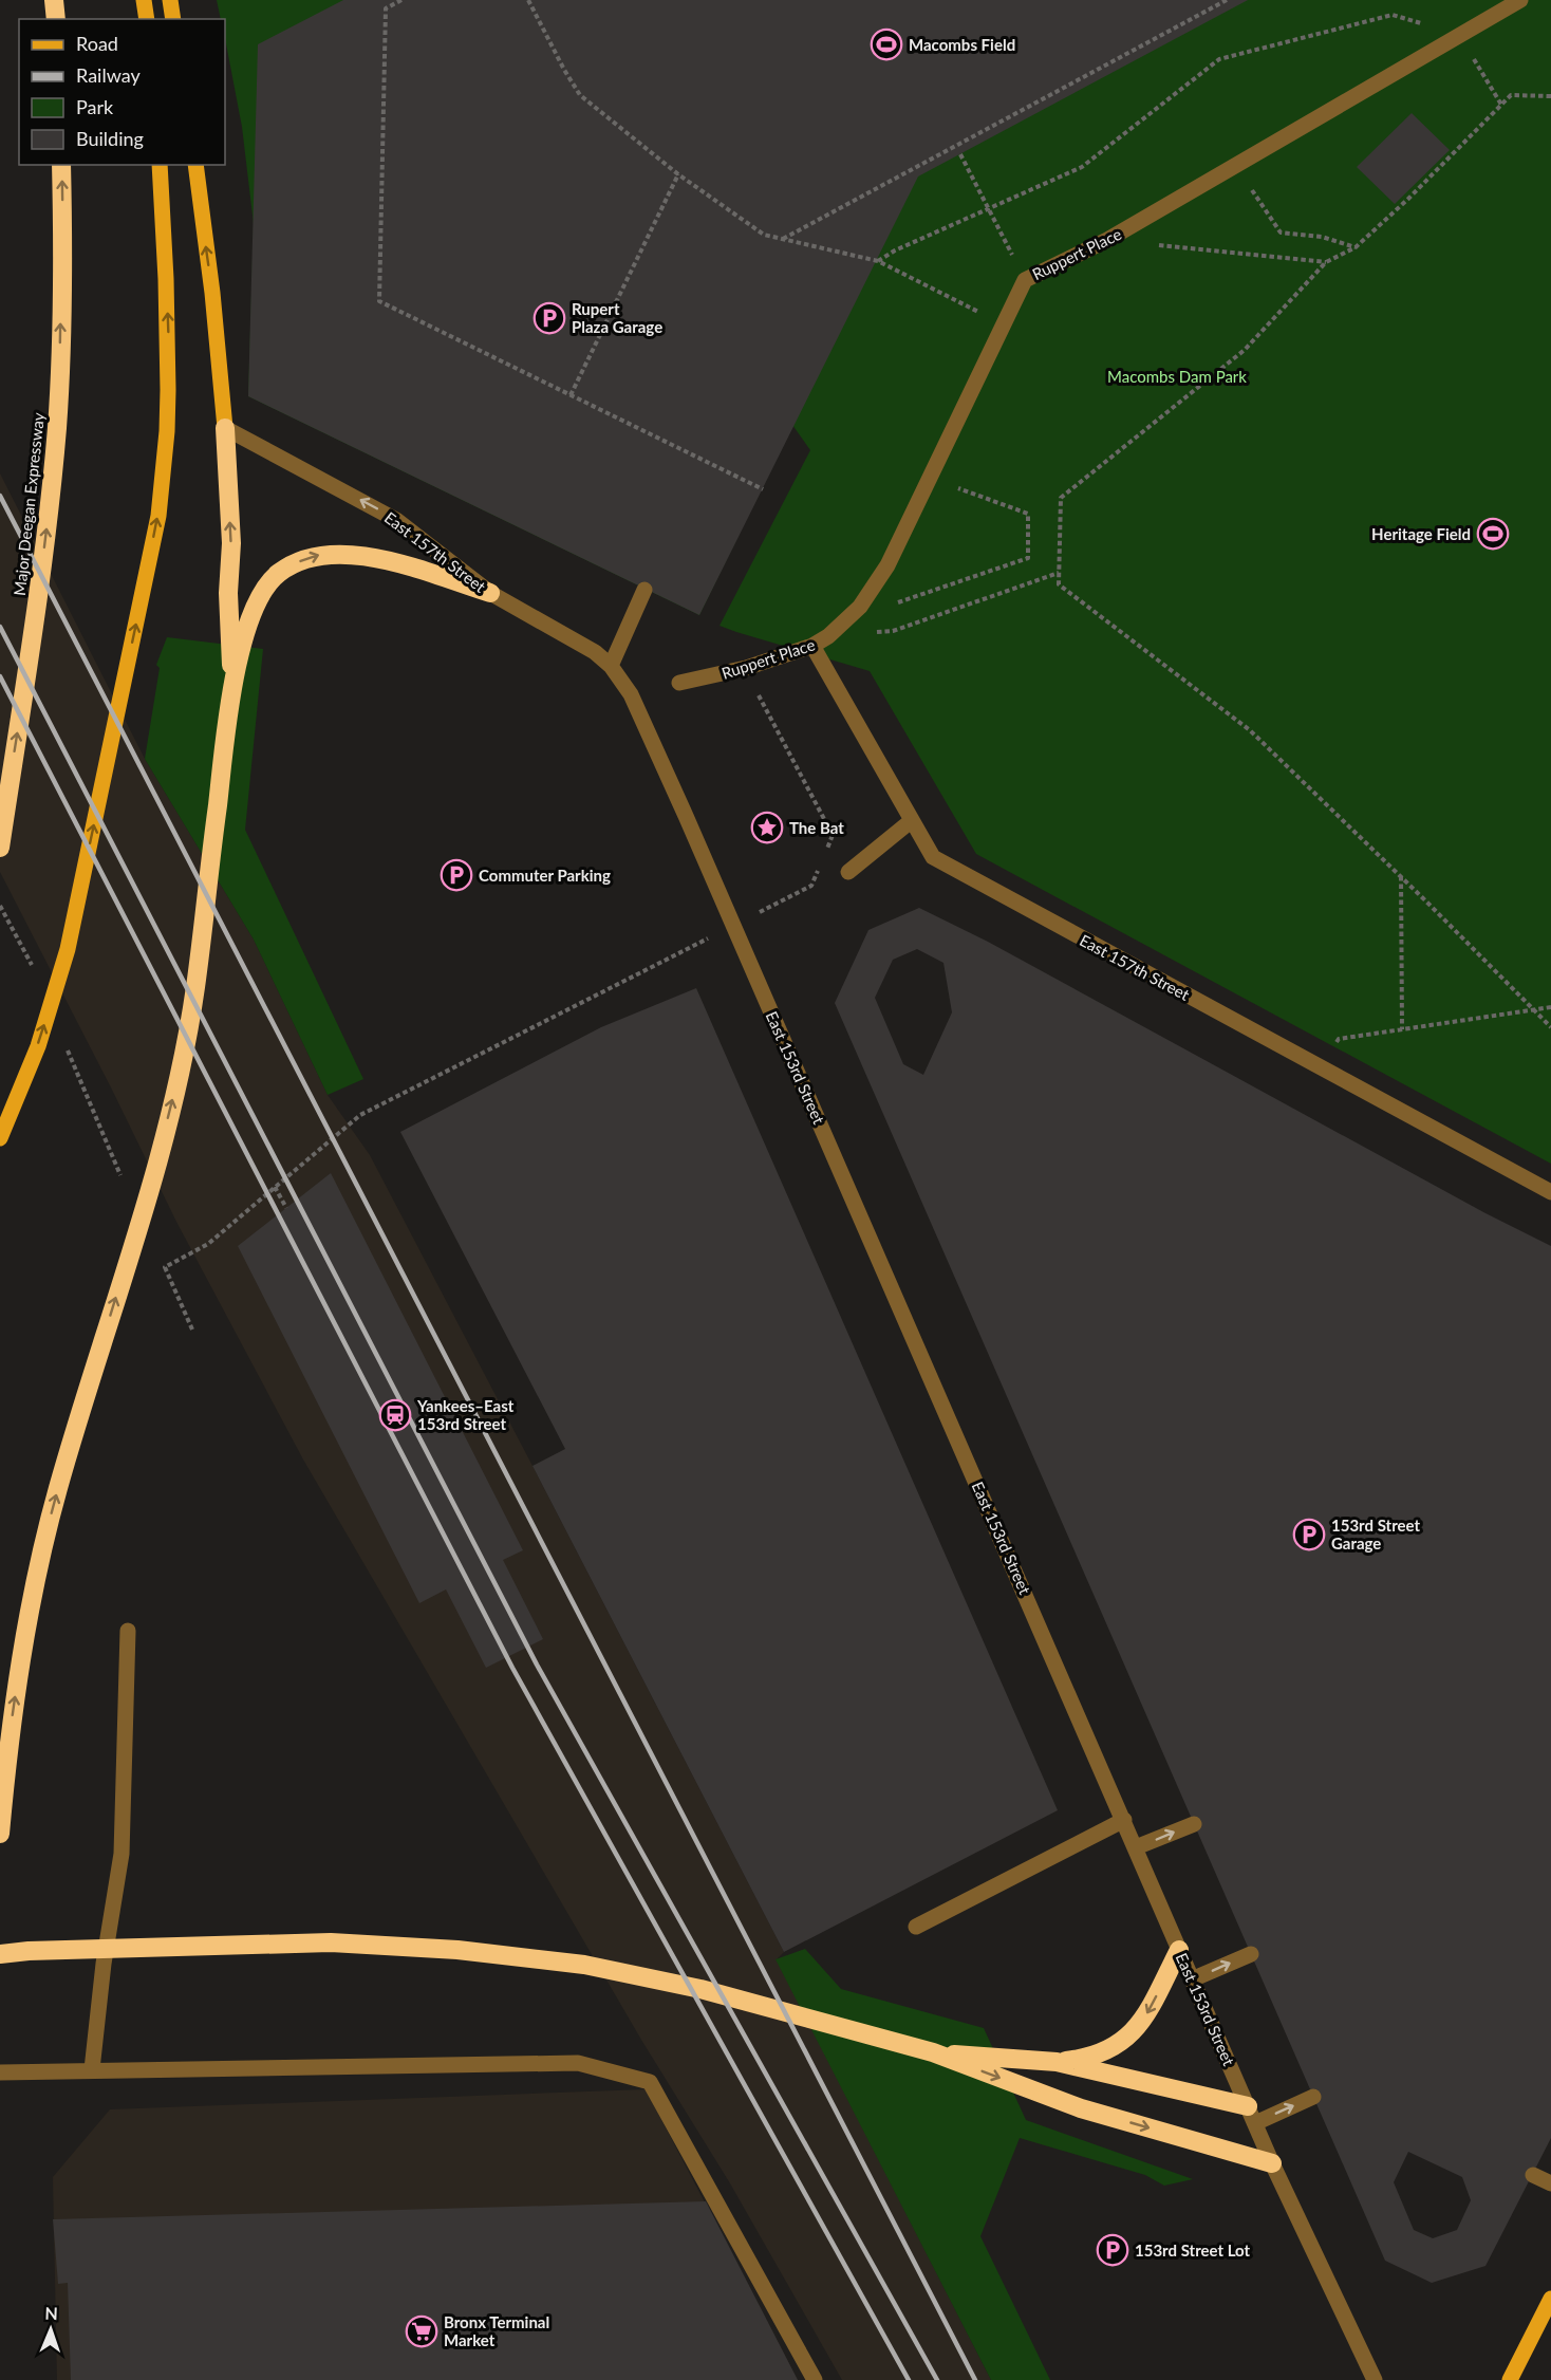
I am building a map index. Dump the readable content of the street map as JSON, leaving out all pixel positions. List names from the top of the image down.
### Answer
{
  "streets": {
    "highway": ["Major Deegan Expressway"],
    "street": ["Ruppert Place", "East 157th Street", "East 153rd Street"]
  },
  "crossings": [
    ["Ruppert Place", "East 157th Street"],
    ["East 157th Street", "East 153rd Street"]
  ],
  "one_way": ["Major Deegan Expressway"],
  "parks": ["Macombs Dam Park"],
  "places": {
    "sports": ["Macombs Field", "Heritage Field"],
    "parking": [
      "Rupert Plaza Garage",
      "Commuter Parking",
      "153rd Street Garage",
      "153rd Street Lot"
    ],
    "place": ["The Bat"],
    "station": ["Yankees–East 153rd Street"],
    "supermarket": ["Bronx Terminal Market"]
  },
  "legend": [
    "Road",
    "Railway",
    "Park",
    "Building"
  ],
  "north": "top"
}
